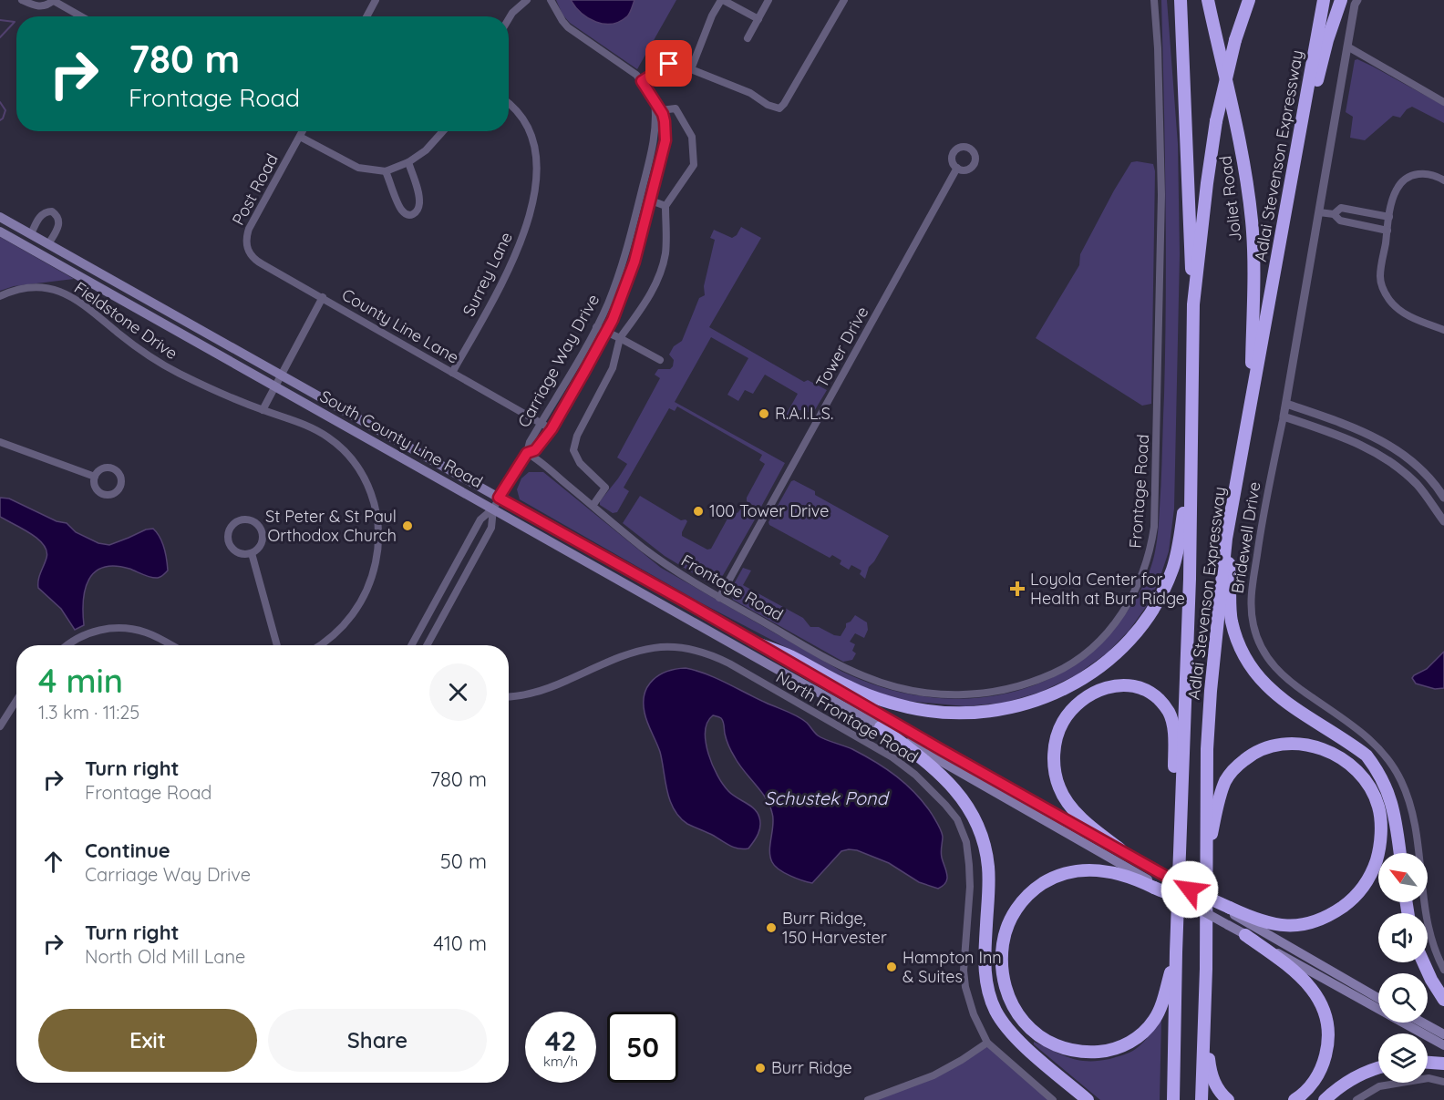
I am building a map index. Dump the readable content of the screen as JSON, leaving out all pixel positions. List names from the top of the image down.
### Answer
{
  "streets": {
    "highway": ["Adlai Stevenson Expressway", "Joliet Road"],
    "main road": ["South County Line Road"],
    "street": [
      "Post Road",
      "Surrey Lane",
      "Fieldstone Drive",
      "County Line Lane",
      "Tower Drive",
      "Carriage Way Drive",
      "Frontage Road",
      "Bridewell Drive",
      "North Frontage Road"
    ]
  },
  "crossings": [
    ["Adlai Stevenson Expressway", "Joliet Road"],
    ["Post Road", "County Line Lane"],
    ["Surrey Lane", "County Line Lane"],
    ["County Line Lane", "Carriage Way Drive"],
    ["Tower Drive", "Frontage Road"],
    ["Carriage Way Drive", "Frontage Road"]
  ],
  "water": ["Schustek Pond"],
  "places": {
    "other": [
      "R.A.I.L.S.",
      "100 Tower Drive",
      "St Peter & St Paul Orthodox Church",
      "Burr Ridge, 150 Harvester",
      "Hampton Inn & Suites",
      "Burr Ridge"
    ],
    "health": ["Loyola Center for Health at Burr Ridge"]
  },
  "north": "top left",
  "page": {
    "turn": ["780 m", "Frontage Road"],
    "heading": ["4 min", "1.3 km · 11:25"],
    "list": [
      {
        "name": "Turn right",
        "note": "Frontage Road",
        "value": "780 m"
      },
      {
        "name": "Continue",
        "note": "Carriage Way Drive",
        "value": "50 m"
      },
      {
        "name": "Turn right",
        "note": "North Old Mill Lane",
        "value": "410 m"
      }
    ],
    "buttons": ["Exit", "Share"],
    "speed": "42 km/h",
    "limit": "50"
  }
}
